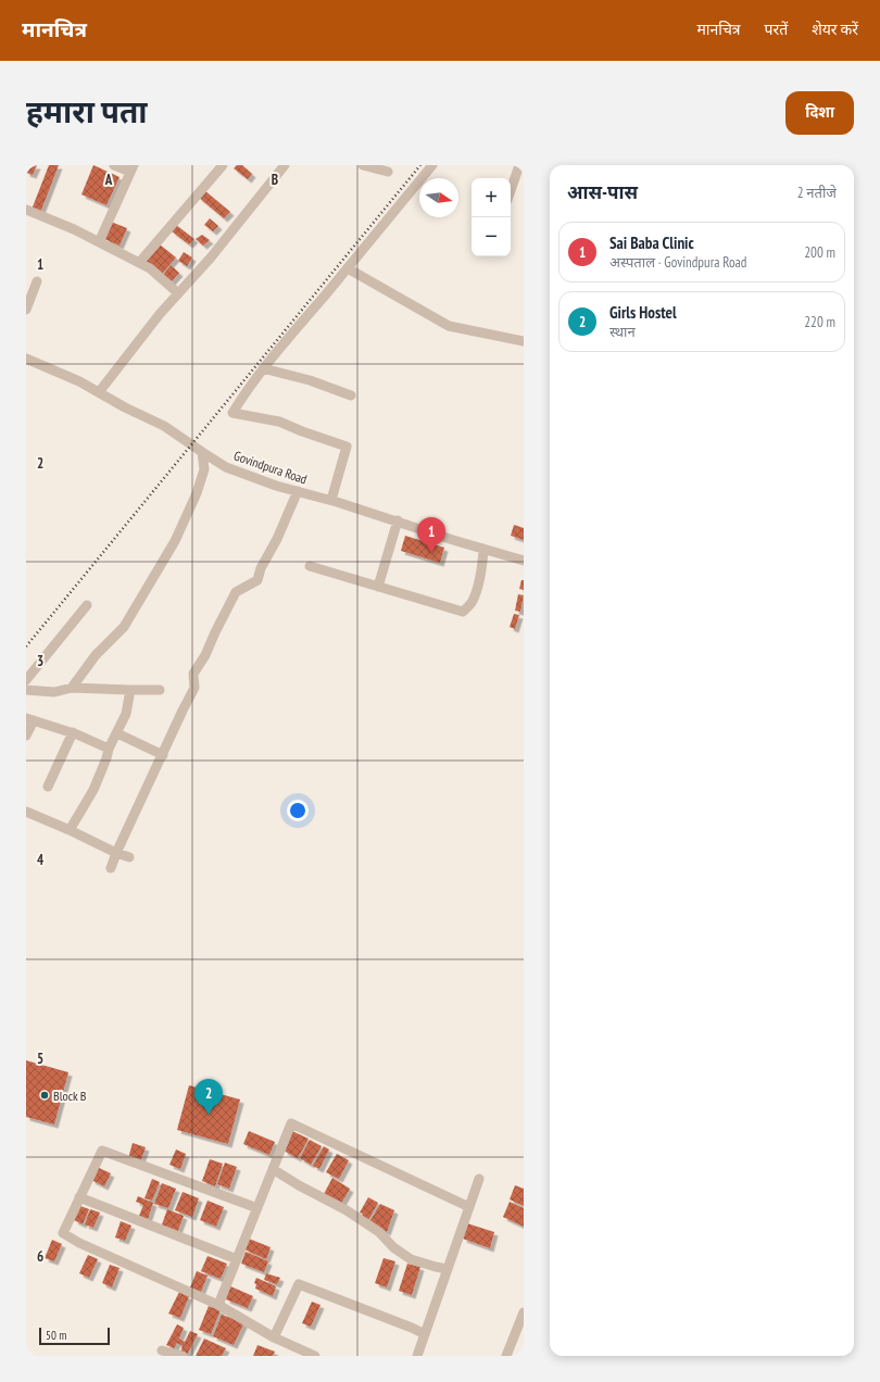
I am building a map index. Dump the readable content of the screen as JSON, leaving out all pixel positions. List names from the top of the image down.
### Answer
{
  "streets": {
    "street": ["Govindpura Road"]
  },
  "places": ["Block B"],
  "scale_bar": "50 m",
  "north": "right",
  "page": {
    "header": "मानचित्र",
    "nav": ["मानचित्र", "परतें", "शेयर करें"],
    "title": "हमारा पता",
    "buttons": "दिशा",
    "heading": ["आस-पास", "2 नतीजे"],
    "map_buttons": ["+", "−"],
    "list": [
      {
        "mark": "1",
        "name": "Sai Baba Clinic",
        "note": "अस्पताल · Govindpura Road",
        "value": "200 m"
      },
      {
        "mark": "2",
        "name": "Girls Hostel",
        "note": "स्थान",
        "value": "220 m"
      }
    ],
    "pins": ["1", "2"],
    "scale": "50 m"
  },
  "grid": {
    "columns": ["A", "B"],
    "rows": [
      "1",
      "2",
      "3",
      "4",
      "5",
      "6"
    ]
  }
}
